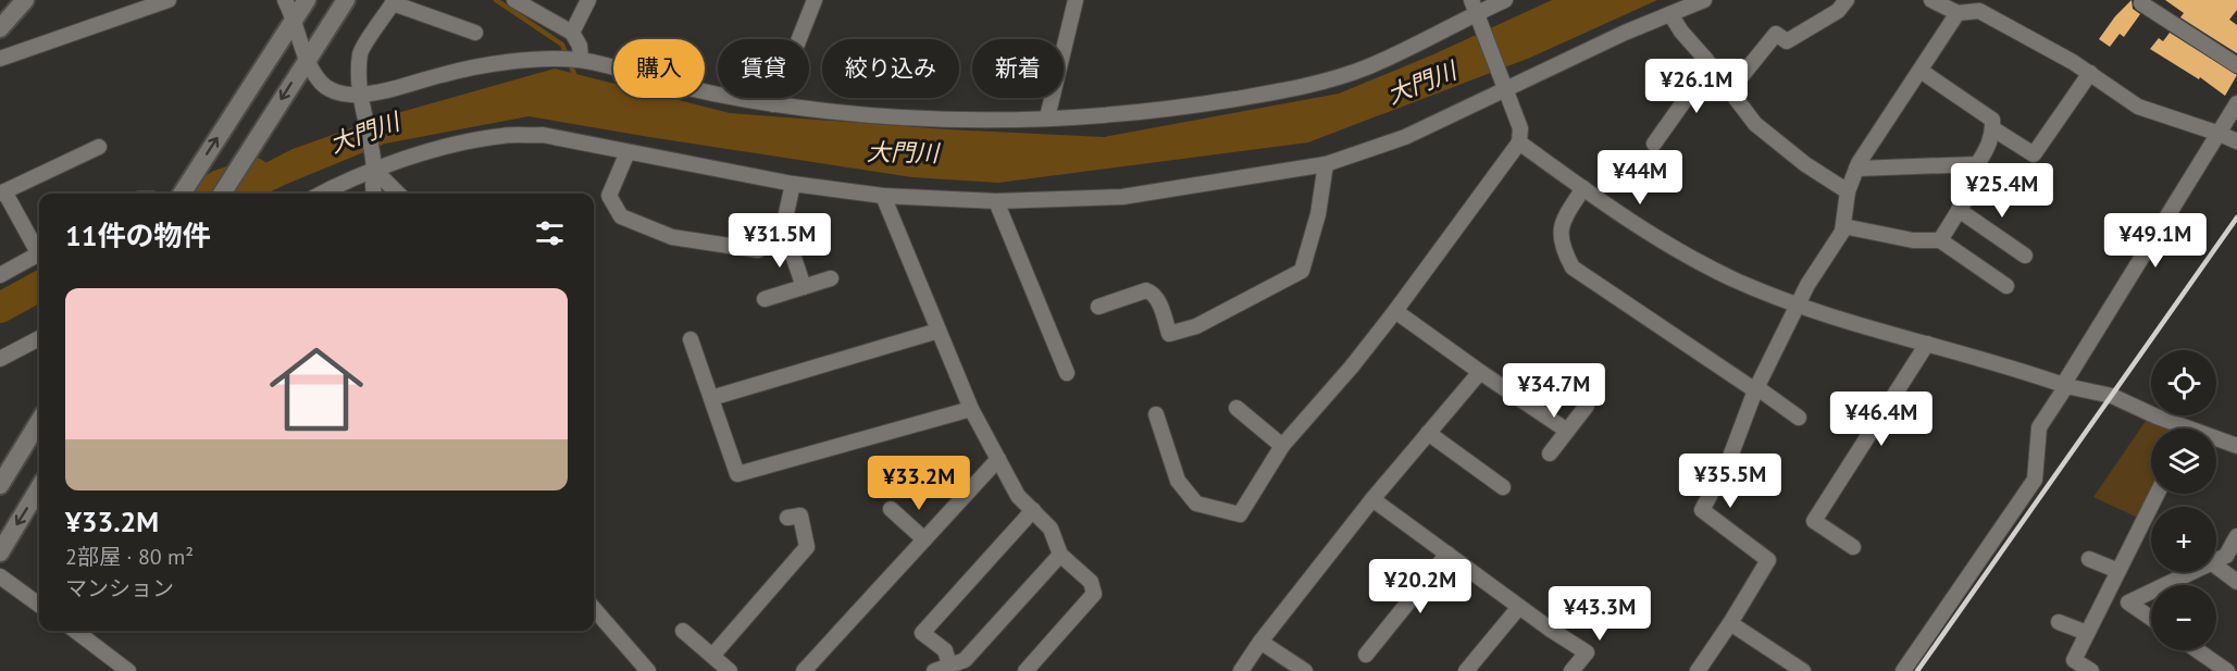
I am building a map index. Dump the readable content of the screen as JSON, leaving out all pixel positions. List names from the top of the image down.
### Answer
{
  "water": ["大門川"],
  "page": {
    "chip": [
      "購入",
      "賃貸",
      "絞り込み",
      "新着"
    ],
    "price": [
      "¥26.1M",
      "¥44M",
      "¥25.4M",
      "¥31.5M",
      "¥49.1M",
      "¥34.7M",
      "¥46.4M",
      "¥35.5M",
      "¥33.2M",
      "¥20.2M",
      "¥43.3M"
    ],
    "heading": "11件の物件",
    "list": [
      {
        "name": "¥33.2M",
        "note": "2部屋 · 80 m² · マンション"
      }
    ],
    "map_buttons": ["+", "−"]
  }
}
